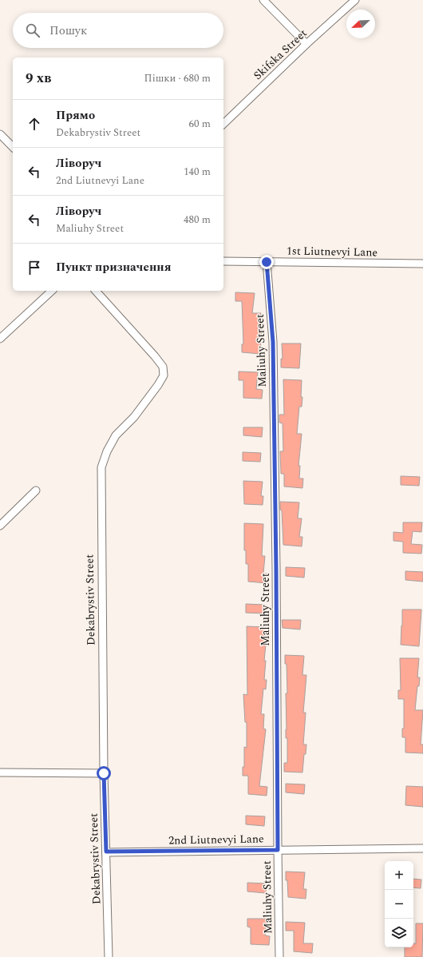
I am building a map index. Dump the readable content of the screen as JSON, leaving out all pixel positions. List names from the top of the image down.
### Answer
{
  "streets": {
    "street": [
      "Skifska Street",
      "1st Liutnevyi Lane",
      "Maliuhy Street",
      "Dekabrystiv Street",
      "2nd Liutnevyi Lane"
    ]
  },
  "crossings": [
    ["1st Liutnevyi Lane", "Maliuhy Street"],
    ["Maliuhy Street", "2nd Liutnevyi Lane"],
    ["Dekabrystiv Street", "2nd Liutnevyi Lane"]
  ],
  "north": "bottom left",
  "page": {
    "search": "Пошук",
    "heading": ["9 хв", "Пішки · 680 m"],
    "list": [
      ["Прямо", "Dekabrystiv Street", "60 m"],
      ["Ліворуч", "2nd Liutnevyi Lane", "140 m"],
      ["Ліворуч", "Maliuhy Street", "480 m"],
      "Пункт призначення"
    ],
    "map_buttons": ["+", "−"]
  }
}
